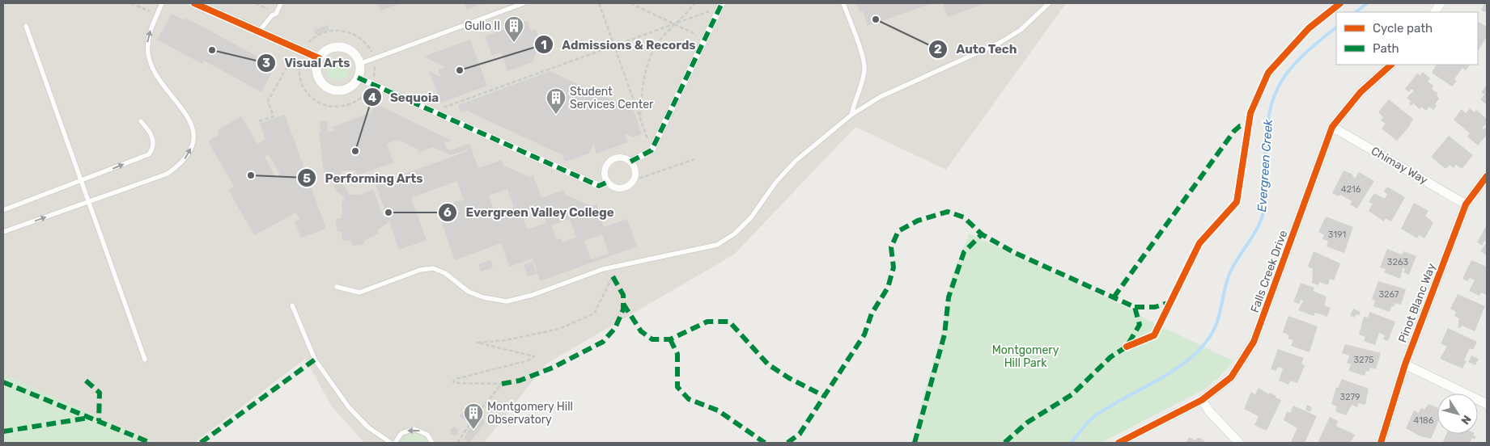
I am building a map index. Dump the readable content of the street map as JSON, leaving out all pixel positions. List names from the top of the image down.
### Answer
{
  "streets": {
    "street": ["Chimay Way", "Falls Creek Drive", "Pinot Blanc Way"]
  },
  "crossings": [
    ["Chimay Way", "Falls Creek Drive"],
    ["Chimay Way", "Pinot Blanc Way"]
  ],
  "water": ["Evergreen Creek"],
  "parks": ["Montgomery Hill Park"],
  "places": {
    "other": [
      "Auto Tech",
      "Visual Arts",
      "Admissions & Records",
      "Sequoia",
      "Performing Arts",
      "Evergreen Valley College"
    ],
    "building": ["Gullo II", "Student Services Center", "Montgomery Hill Observatory"]
  },
  "house_numbers": [
    "4216",
    "3191",
    "3263",
    "3267",
    "3275",
    "3279",
    "4186"
  ],
  "legend": ["Cycle path", "Path"],
  "north": "bottom right"
}
